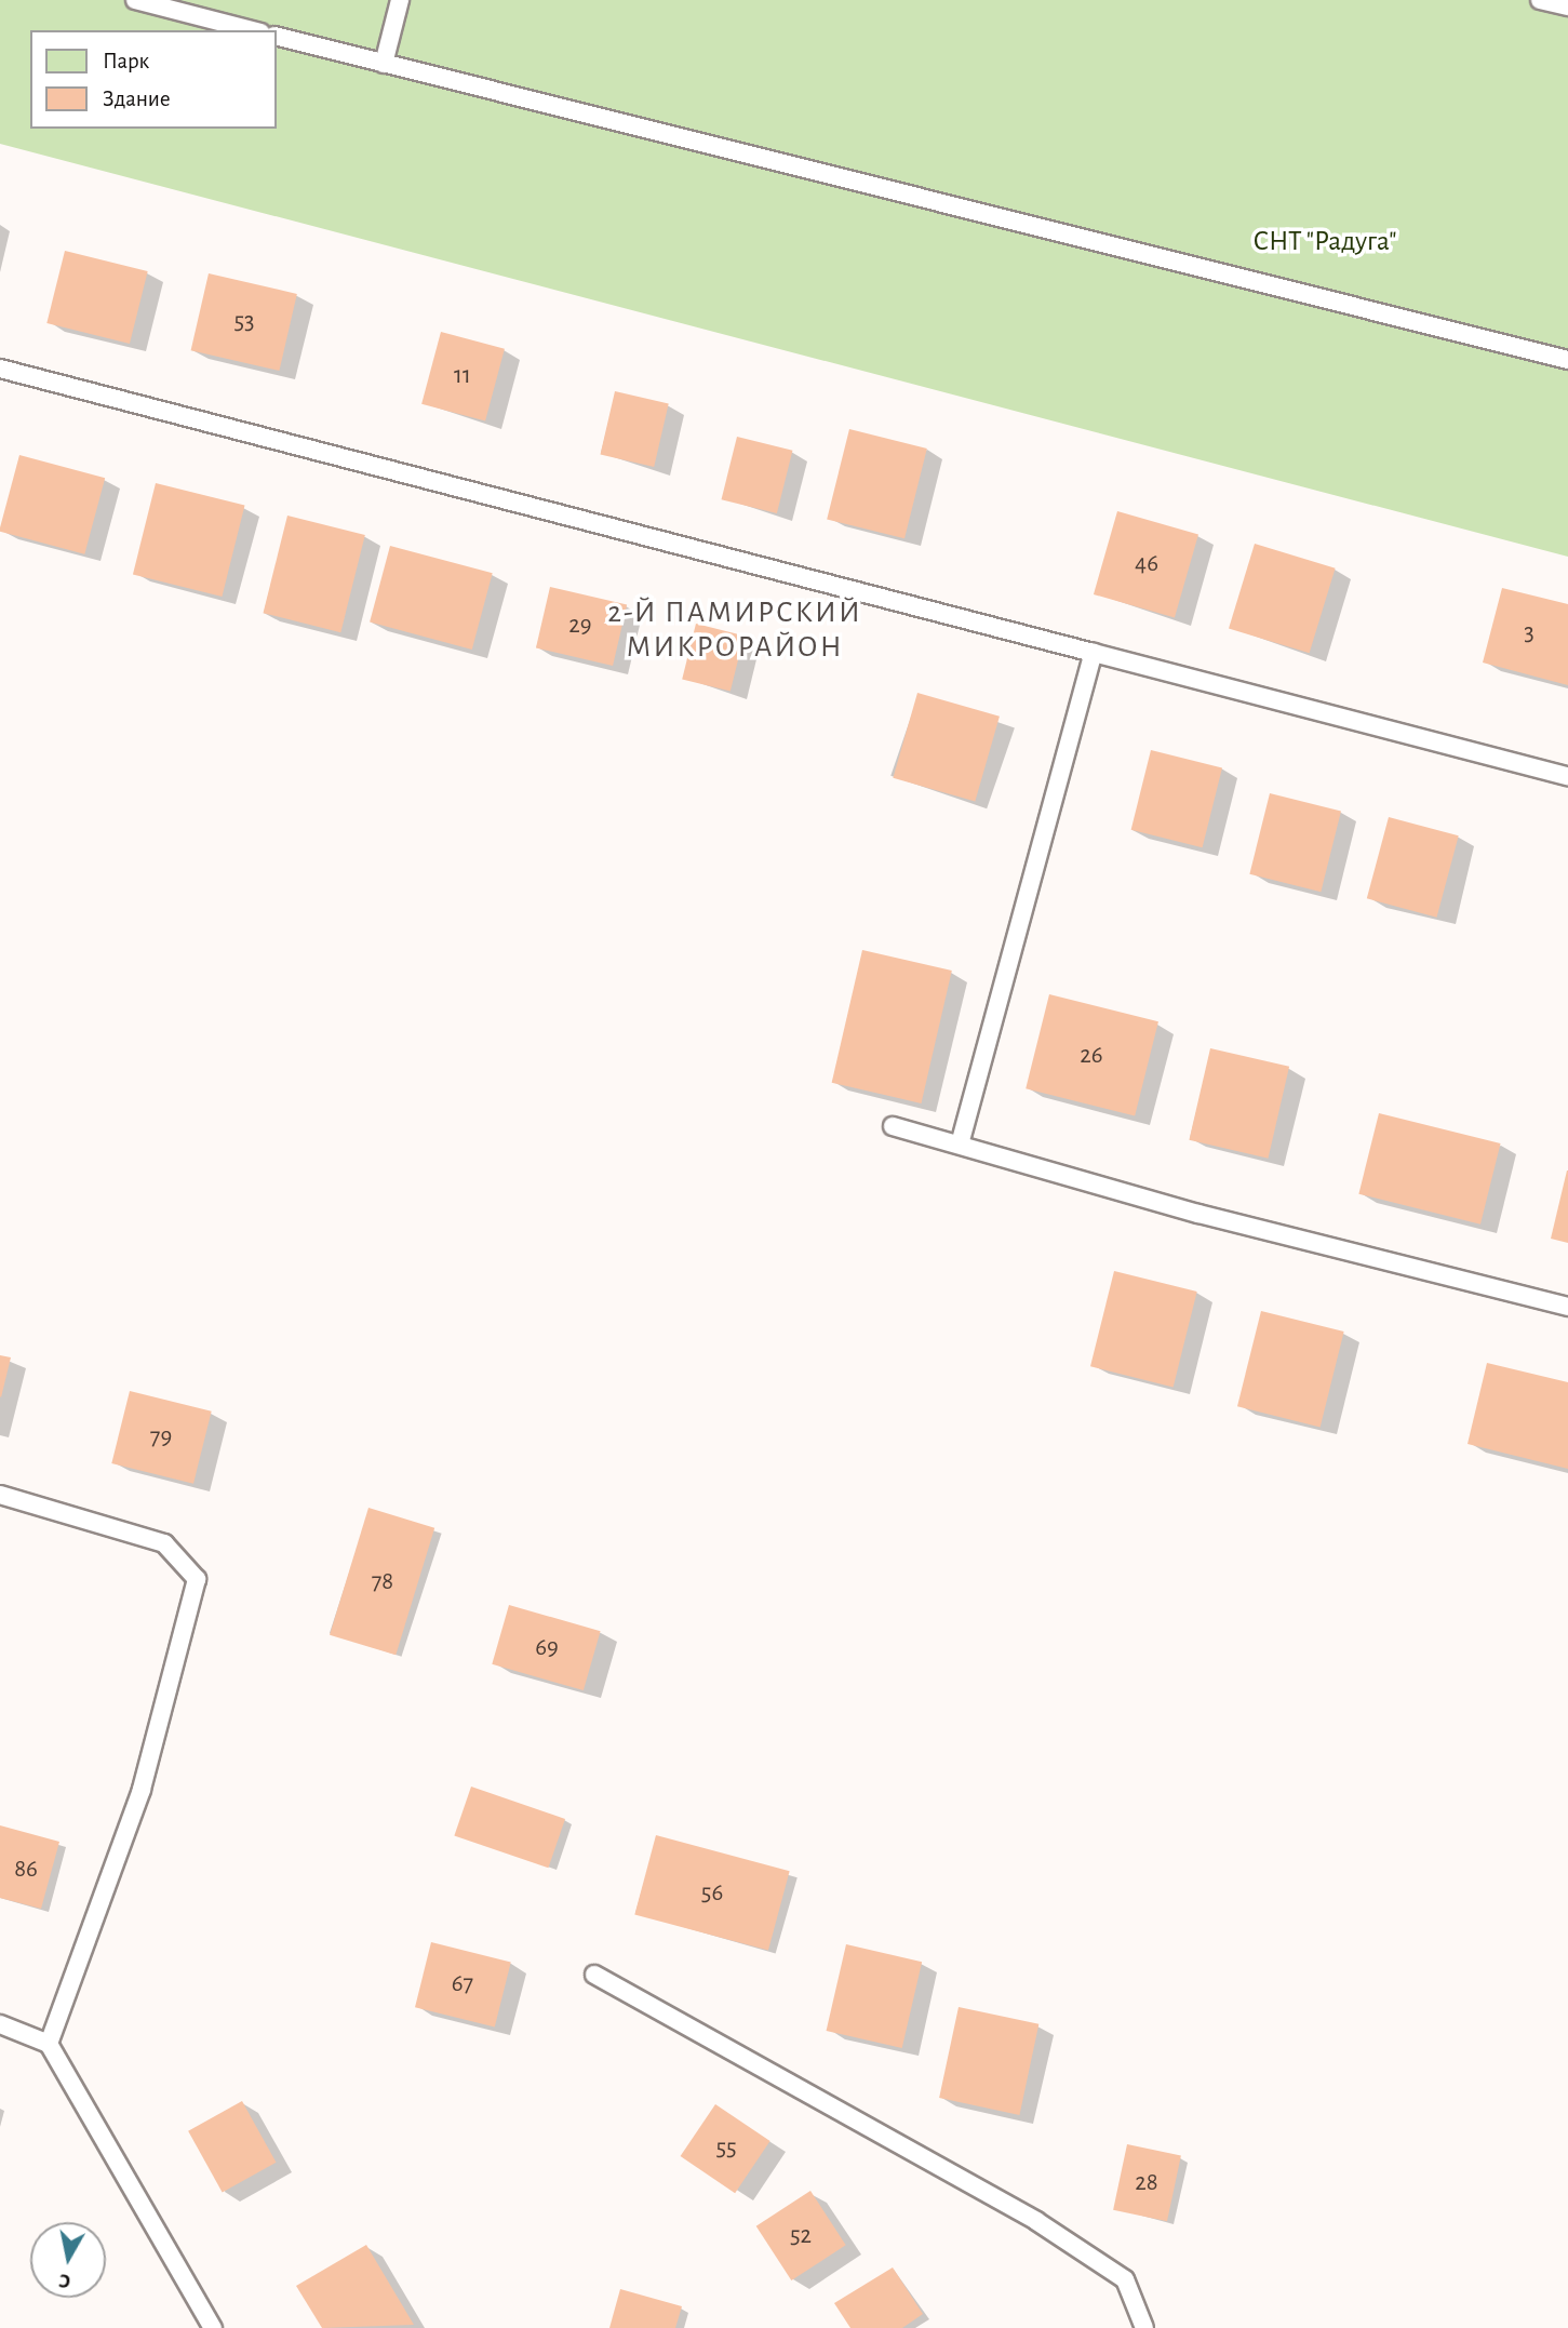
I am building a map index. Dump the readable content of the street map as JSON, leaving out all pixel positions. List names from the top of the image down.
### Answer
{
  "districts": ["2-Й ПАМИРСКИЙ МИКРОРАЙОН"],
  "parks": ["СНТ \"Радуга\""],
  "house_numbers": [
    "53",
    "11",
    "46",
    "29",
    "3",
    "26",
    "79",
    "78",
    "69",
    "86",
    "56",
    "67",
    "55",
    "28",
    "52"
  ],
  "legend": ["Парк", "Здание"],
  "north": "bottom"
}
